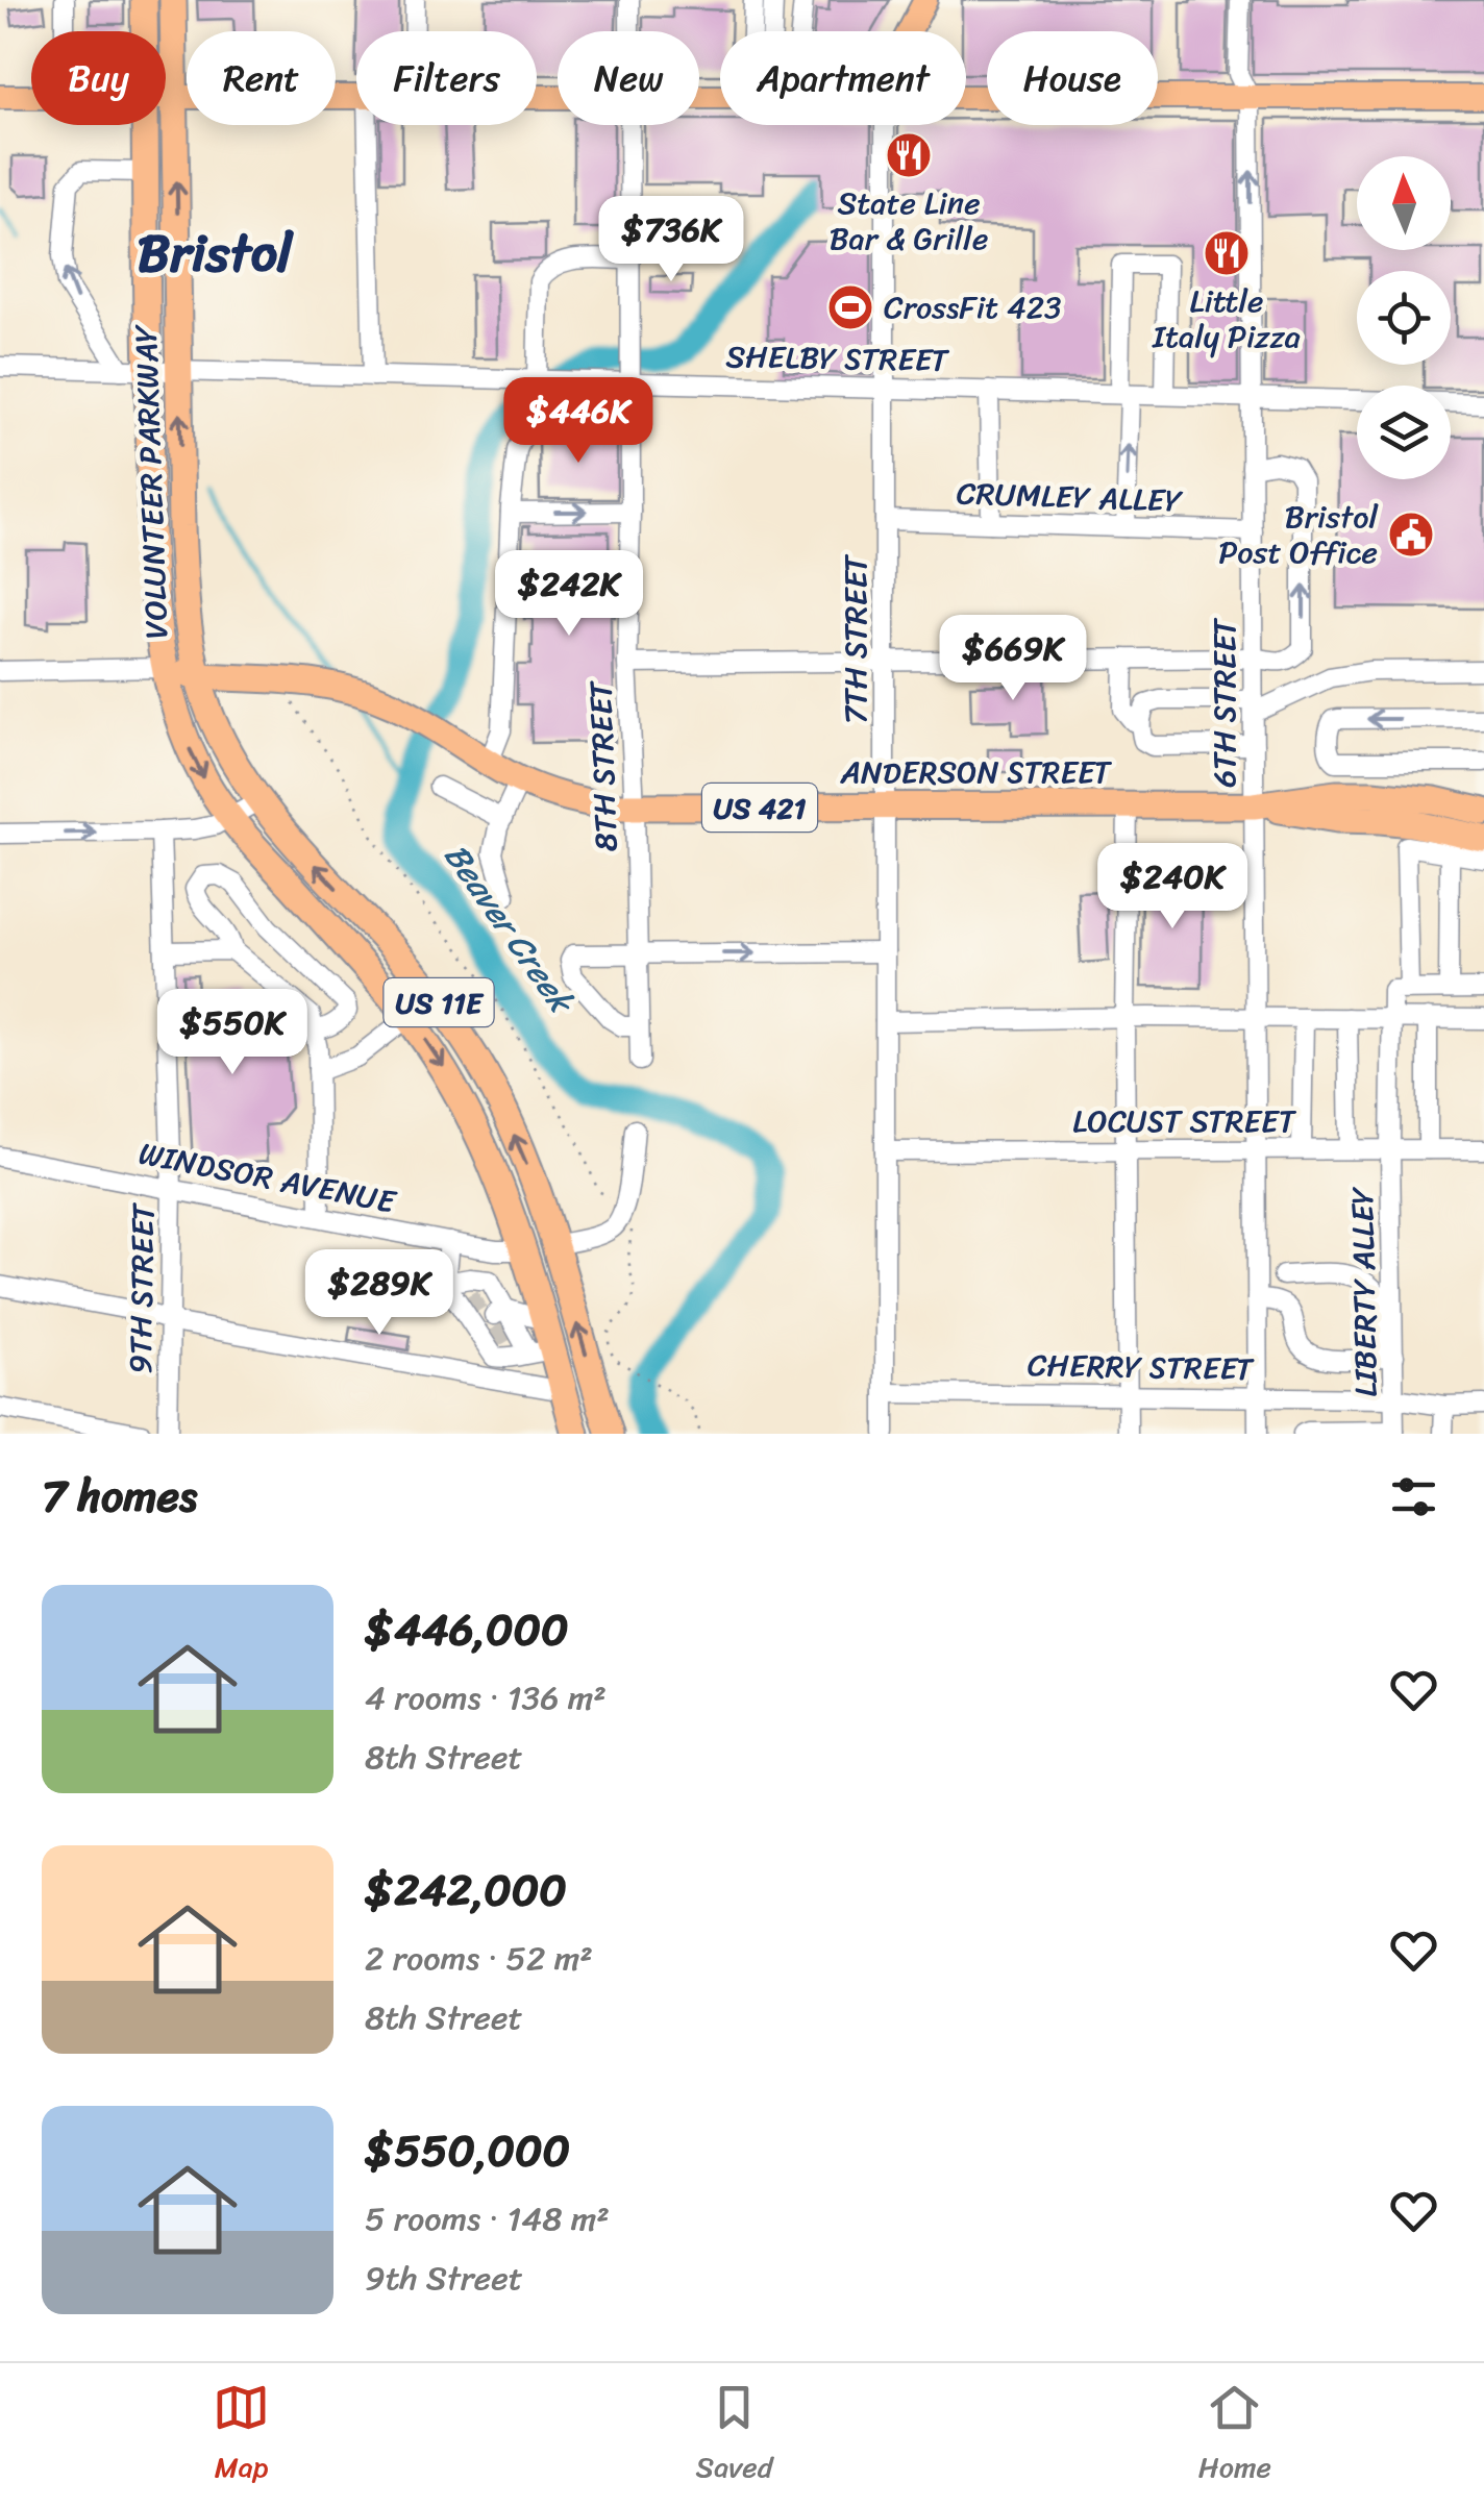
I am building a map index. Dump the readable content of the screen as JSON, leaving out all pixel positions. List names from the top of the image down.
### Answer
{
  "streets": {
    "highway": [
      "VOLUNTEER PARKWAY",
      "ANDERSON STREET",
      "US 421",
      "US 11E"
    ],
    "street": [
      "SHELBY STREET",
      "CRUMLEY ALLEY",
      "7TH STREET",
      "6TH STREET",
      "8TH STREET",
      "LOCUST STREET",
      "WINDSOR AVENUE",
      "9TH STREET",
      "LIBERTY ALLEY",
      "CHERRY STREET"
    ]
  },
  "crossings": [
    ["SHELBY STREET", "VOLUNTEER PARKWAY"],
    ["SHELBY STREET", "7TH STREET"],
    ["SHELBY STREET", "6TH STREET"],
    ["SHELBY STREET", "8TH STREET"],
    ["VOLUNTEER PARKWAY", "ANDERSON STREET"],
    ["VOLUNTEER PARKWAY", "US 11E"],
    ["VOLUNTEER PARKWAY", "WINDSOR AVENUE"],
    ["CRUMLEY ALLEY", "7TH STREET"],
    ["CRUMLEY ALLEY", "6TH STREET"],
    ["7TH STREET", "ANDERSON STREET"],
    ["7TH STREET", "LOCUST STREET"],
    ["7TH STREET", "CHERRY STREET"],
    ["6TH STREET", "ANDERSON STREET"],
    ["6TH STREET", "LOCUST STREET"],
    ["6TH STREET", "CHERRY STREET"],
    ["8TH STREET", "ANDERSON STREET"],
    ["LOCUST STREET", "LIBERTY ALLEY"],
    ["WINDSOR AVENUE", "9TH STREET"],
    ["LIBERTY ALLEY", "CHERRY STREET"]
  ],
  "districts": ["Bristol"],
  "water": ["Beaver Creek"],
  "places": {
    "restaurant": ["State Line Bar & Grille", "Little Italy Pizza"],
    "sports": ["CrossFit 423"],
    "public building": ["Bristol Post Office"]
  },
  "north": "top",
  "page": {
    "chip": [
      "Buy",
      "Rent",
      "Filters",
      "New",
      "Apartment",
      "House"
    ],
    "price": [
      "$736K",
      "$446K",
      "$242K",
      "$669K",
      "$240K",
      "$550K",
      "$289K"
    ],
    "heading": "7 homes",
    "list": [
      {
        "name": "$446,000",
        "note": "4 rooms · 136 m² · 8th Street"
      },
      {
        "name": "$242,000",
        "note": "2 rooms · 52 m² · 8th Street"
      },
      {
        "name": "$550,000",
        "note": "5 rooms · 148 m² · 9th Street"
      }
    ],
    "tabs": ["Map", "Saved", "Home"]
  }
}
